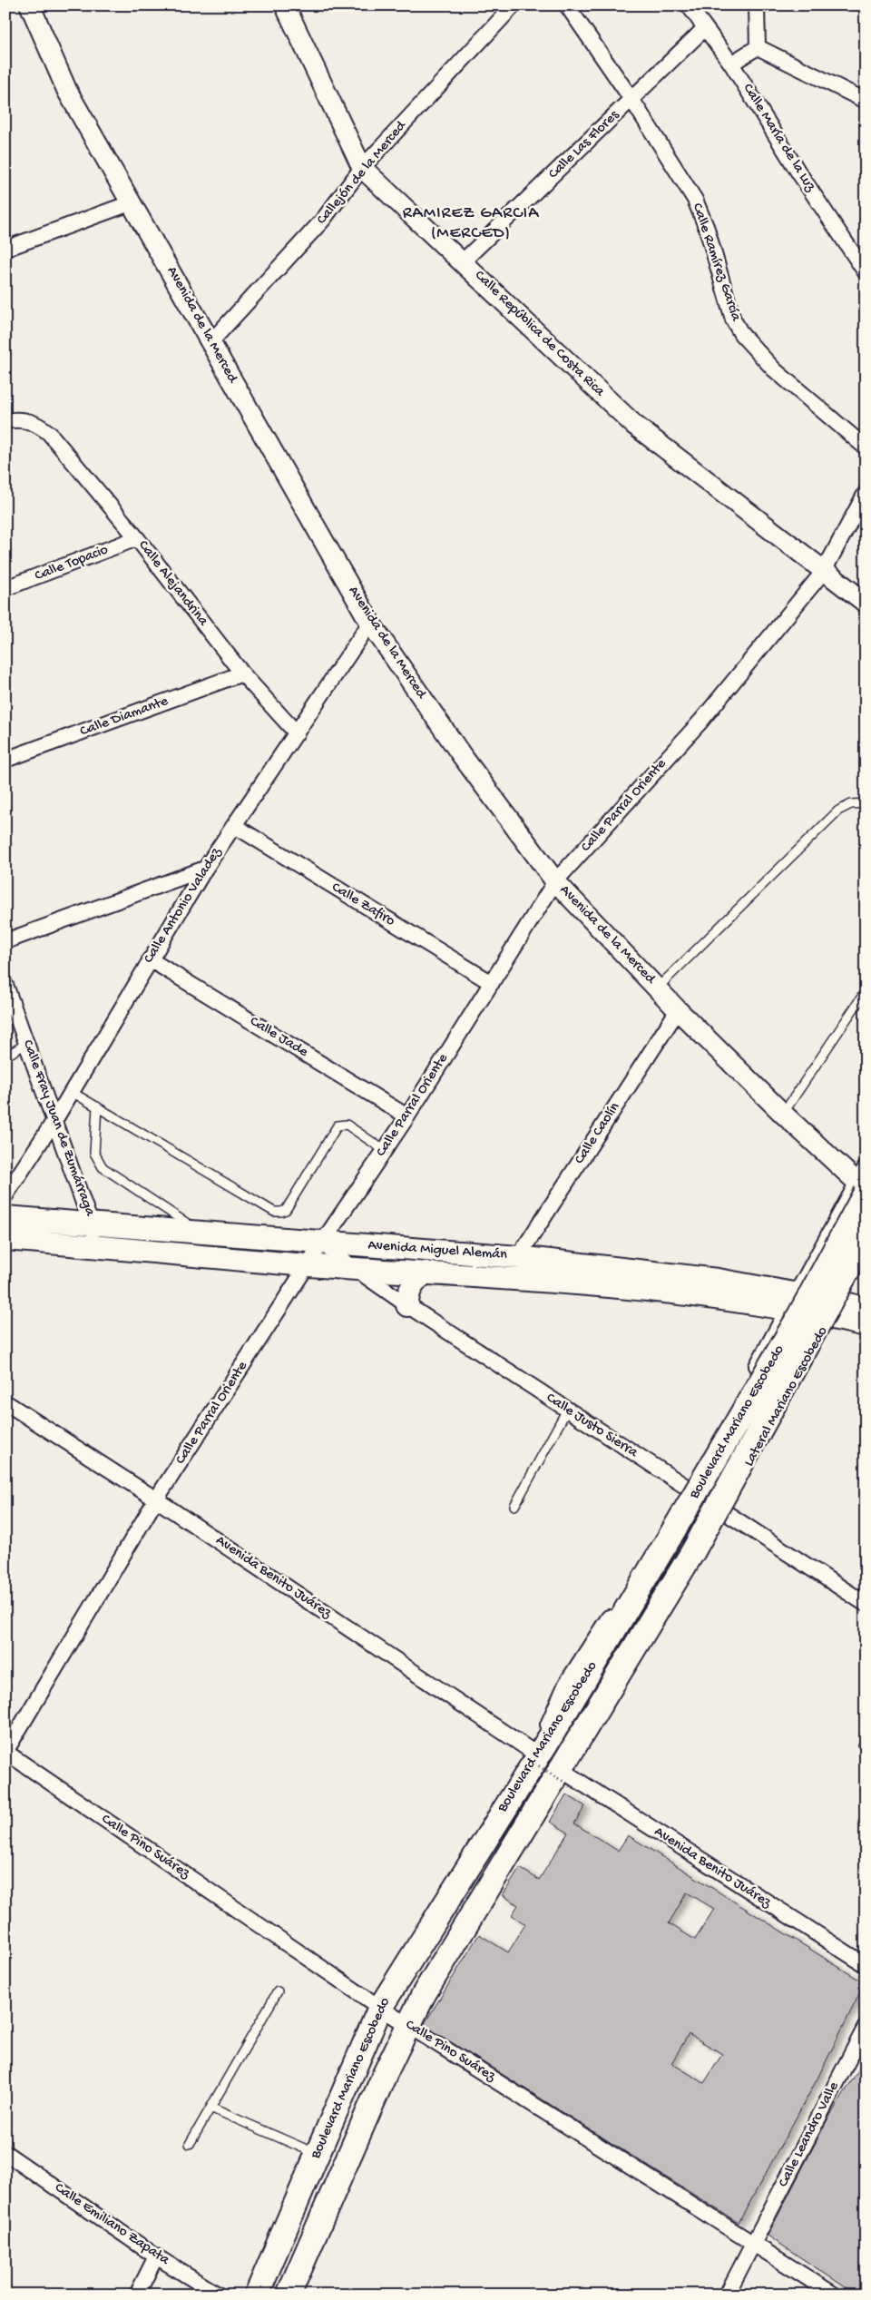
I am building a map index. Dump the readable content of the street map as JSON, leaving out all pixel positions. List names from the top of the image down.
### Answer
{
  "streets": {
    "main road": ["Avenida Miguel Alemán", "Boulevard Mariano Escobedo"],
    "street": [
      "Calle María de la Luz",
      "Calle Las Flores",
      "Callejón de la Merced",
      "Calle Ramírez García",
      "Avenida de la Merced",
      "Calle República de Costa Rica",
      "Calle Topacio",
      "Calle Alejandrina",
      "Calle Diamante",
      "Calle Parral Oriente",
      "Calle Zafiro",
      "Calle Antonio Valadez",
      "Calle Jade",
      "Calle Fray Juan de Zumárraga",
      "Calle Caolín",
      "Lateral Mariano Escobedo",
      "Calle Justo Sierra",
      "Avenida Benito Juárez",
      "Calle Pino Suárez",
      "Calle Leandro Valle",
      "Calle Emiliano Zapata"
    ]
  },
  "crossings": [
    ["Calle María de la Luz", "Calle Las Flores"],
    ["Calle Las Flores", "Calle Ramírez García"],
    ["Calle Las Flores", "Calle República de Costa Rica"],
    ["Callejón de la Merced", "Avenida de la Merced"],
    ["Callejón de la Merced", "Calle República de Costa Rica"],
    ["Avenida de la Merced", "Calle Parral Oriente"],
    ["Avenida de la Merced", "Calle Antonio Valadez"],
    ["Avenida de la Merced", "Calle Caolín"],
    ["Avenida de la Merced", "Boulevard Mariano Escobedo"],
    ["Calle República de Costa Rica", "Calle Parral Oriente"],
    ["Calle Topacio", "Calle Alejandrina"],
    ["Calle Alejandrina", "Calle Diamante"],
    ["Calle Alejandrina", "Calle Antonio Valadez"],
    ["Calle Parral Oriente", "Calle Zafiro"],
    ["Calle Parral Oriente", "Calle Jade"],
    ["Calle Parral Oriente", "Avenida Miguel Alemán"],
    ["Calle Parral Oriente", "Avenida Benito Juárez"],
    ["Calle Parral Oriente", "Calle Pino Suárez"],
    ["Calle Zafiro", "Calle Antonio Valadez"],
    ["Calle Antonio Valadez", "Calle Jade"],
    ["Calle Antonio Valadez", "Calle Fray Juan de Zumárraga"],
    ["Calle Fray Juan de Zumárraga", "Avenida Miguel Alemán"],
    ["Calle Caolín", "Avenida Miguel Alemán"],
    ["Avenida Miguel Alemán", "Lateral Mariano Escobedo"],
    ["Avenida Miguel Alemán", "Calle Justo Sierra"],
    ["Lateral Mariano Escobedo", "Boulevard Mariano Escobedo"],
    ["Lateral Mariano Escobedo", "Calle Justo Sierra"],
    ["Boulevard Mariano Escobedo", "Avenida Benito Juárez"],
    ["Boulevard Mariano Escobedo", "Calle Pino Suárez"],
    ["Calle Pino Suárez", "Calle Leandro Valle"]
  ],
  "districts": ["RAMIREZ GARCIA (MERCED)"]
}
